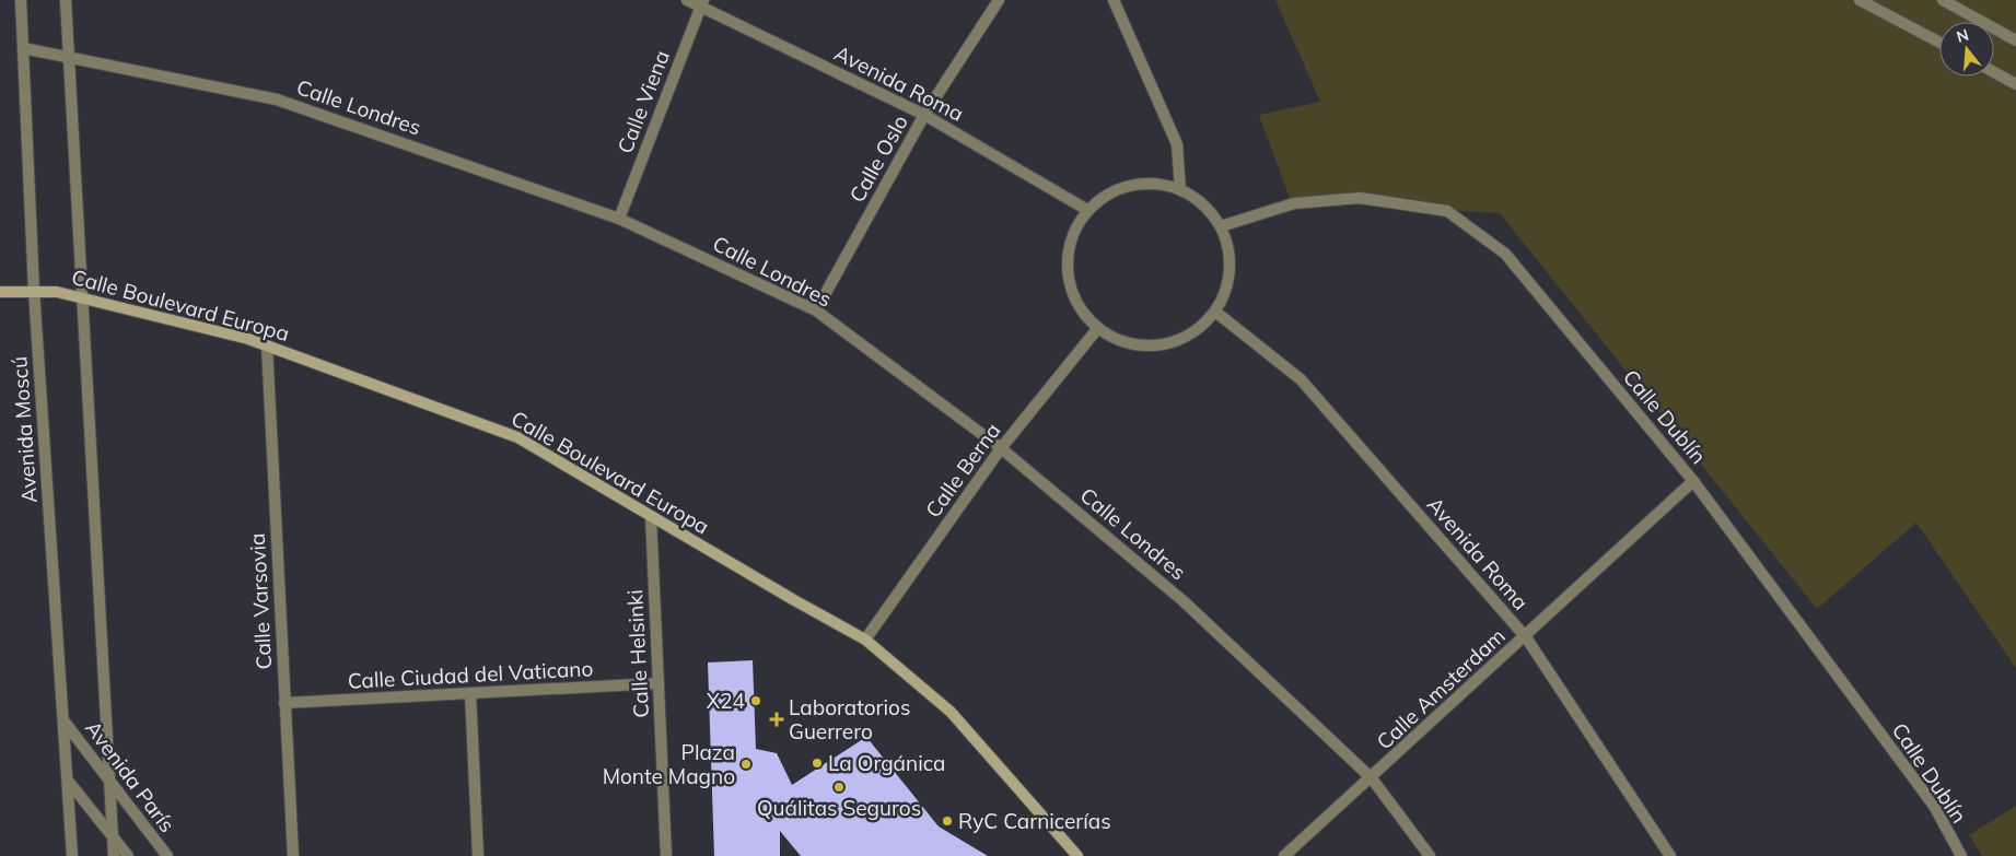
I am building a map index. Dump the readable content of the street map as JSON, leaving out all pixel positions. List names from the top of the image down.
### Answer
{
  "streets": {
    "main road": ["Calle Boulevard Europa"],
    "street": [
      "Avenida Roma",
      "Calle Viena",
      "Calle Londres",
      "Calle Oslo",
      "Calle Dublín",
      "Avenida Moscú",
      "Calle Berna",
      "Calle Varsovia",
      "Calle Helsinki",
      "Calle Ciudad del Vaticano",
      "Calle Amsterdam",
      "Avenida París"
    ]
  },
  "crossings": [
    ["Avenida Roma", "Calle Viena"],
    ["Avenida Roma", "Calle Oslo"],
    ["Avenida Roma", "Calle Dublín"],
    ["Avenida Roma", "Calle Berna"],
    ["Avenida Roma", "Calle Amsterdam"],
    ["Calle Viena", "Calle Londres"],
    ["Calle Londres", "Calle Oslo"],
    ["Calle Londres", "Avenida Moscú"],
    ["Calle Londres", "Calle Berna"],
    ["Calle Londres", "Calle Amsterdam"],
    ["Calle Boulevard Europa", "Avenida Moscú"],
    ["Calle Boulevard Europa", "Calle Berna"],
    ["Calle Boulevard Europa", "Calle Varsovia"],
    ["Calle Boulevard Europa", "Calle Helsinki"],
    ["Calle Dublín", "Calle Berna"],
    ["Calle Dublín", "Calle Amsterdam"],
    ["Avenida Moscú", "Avenida París"],
    ["Calle Varsovia", "Calle Ciudad del Vaticano"],
    ["Calle Helsinki", "Calle Ciudad del Vaticano"]
  ],
  "places": {
    "other": [
      "X24",
      "La Orgánica",
      "Plaza Monte Magno",
      "Quálitas Seguros",
      "RyC Carnicerías"
    ],
    "health": ["Laboratorios Guerrero"]
  },
  "north": "top"
}
